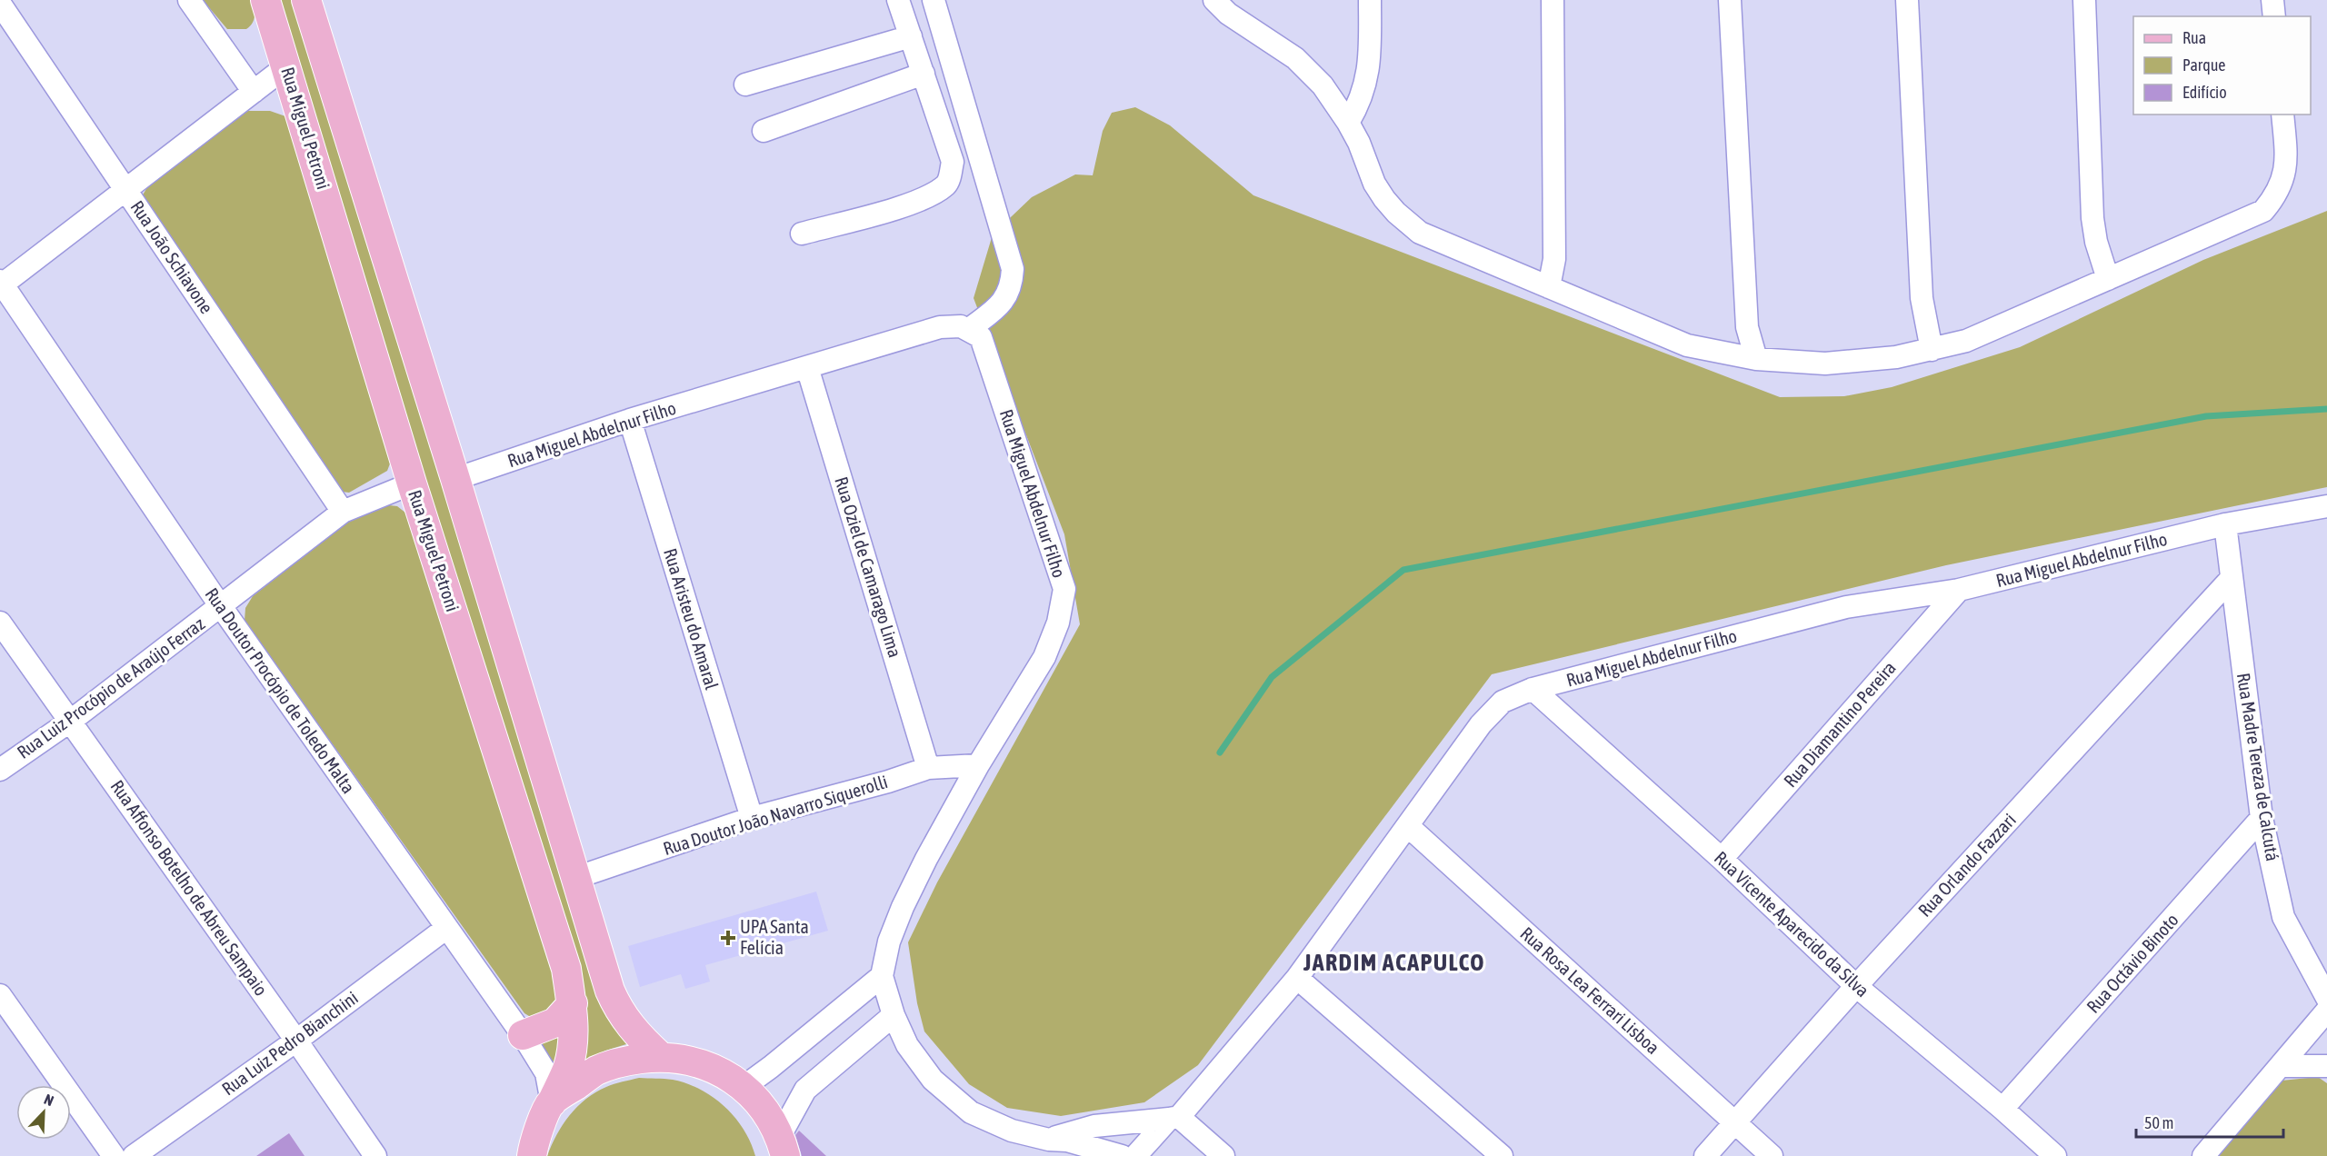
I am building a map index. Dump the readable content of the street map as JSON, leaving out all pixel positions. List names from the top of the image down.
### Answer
{
  "streets": {
    "main road": ["Rua Miguel Petroni"],
    "street": [
      "Rua João Schiavone",
      "Rua Miguel Abdelnur Filho",
      "Rua Oziel de Camarago Lima",
      "Rua Aristeu do Amaral",
      "Rua Luiz Procópio de Araújo Ferraz",
      "Rua Doutor Procópio de Toledo Malta",
      "Rua Diamantino Pereira",
      "Rua Madre Tereza de Calcutá",
      "Rua Doutor João Navarro Siquerolli",
      "Rua Orlando Fazzari",
      "Rua Affonso Botelho de Abreu Sampaio",
      "Rua Vicente Aparecido da Silva",
      "Rua Octávio Binoto",
      "Rua Rosa Lea Ferrari Lisboa",
      "Rua Luiz Pedro Bianchini"
    ]
  },
  "crossings": [
    ["Rua Miguel Petroni", "Rua Luiz Procópio de Araújo Ferraz"],
    ["Rua Miguel Petroni", "Rua Doutor Procópio de Toledo Malta"],
    ["Rua João Schiavone", "Rua Luiz Procópio de Araújo Ferraz"],
    ["Rua Miguel Abdelnur Filho", "Rua Oziel de Camarago Lima"],
    ["Rua Miguel Abdelnur Filho", "Rua Aristeu do Amaral"],
    ["Rua Miguel Abdelnur Filho", "Rua Diamantino Pereira"],
    ["Rua Miguel Abdelnur Filho", "Rua Madre Tereza de Calcutá"],
    ["Rua Miguel Abdelnur Filho", "Rua Doutor João Navarro Siquerolli"],
    ["Rua Miguel Abdelnur Filho", "Rua Vicente Aparecido da Silva"],
    ["Rua Miguel Abdelnur Filho", "Rua Rosa Lea Ferrari Lisboa"],
    ["Rua Oziel de Camarago Lima", "Rua Doutor João Navarro Siquerolli"],
    ["Rua Aristeu do Amaral", "Rua Doutor João Navarro Siquerolli"],
    ["Rua Luiz Procópio de Araújo Ferraz", "Rua Doutor Procópio de Toledo Malta"],
    ["Rua Luiz Procópio de Araújo Ferraz", "Rua Affonso Botelho de Abreu Sampaio"],
    ["Rua Doutor Procópio de Toledo Malta", "Rua Luiz Pedro Bianchini"],
    ["Rua Diamantino Pereira", "Rua Vicente Aparecido da Silva"],
    ["Rua Madre Tereza de Calcutá", "Rua Orlando Fazzari"],
    ["Rua Madre Tereza de Calcutá", "Rua Octávio Binoto"],
    ["Rua Orlando Fazzari", "Rua Vicente Aparecido da Silva"],
    ["Rua Orlando Fazzari", "Rua Rosa Lea Ferrari Lisboa"],
    ["Rua Affonso Botelho de Abreu Sampaio", "Rua Luiz Pedro Bianchini"],
    ["Rua Vicente Aparecido da Silva", "Rua Octávio Binoto"]
  ],
  "districts": ["JARDIM ACAPULCO"],
  "places": {
    "health": ["UPA Santa Felícia"]
  },
  "legend": ["Rua", "Parque", "Edifício"],
  "scale_bar": "50 m",
  "north": "top right"
}
